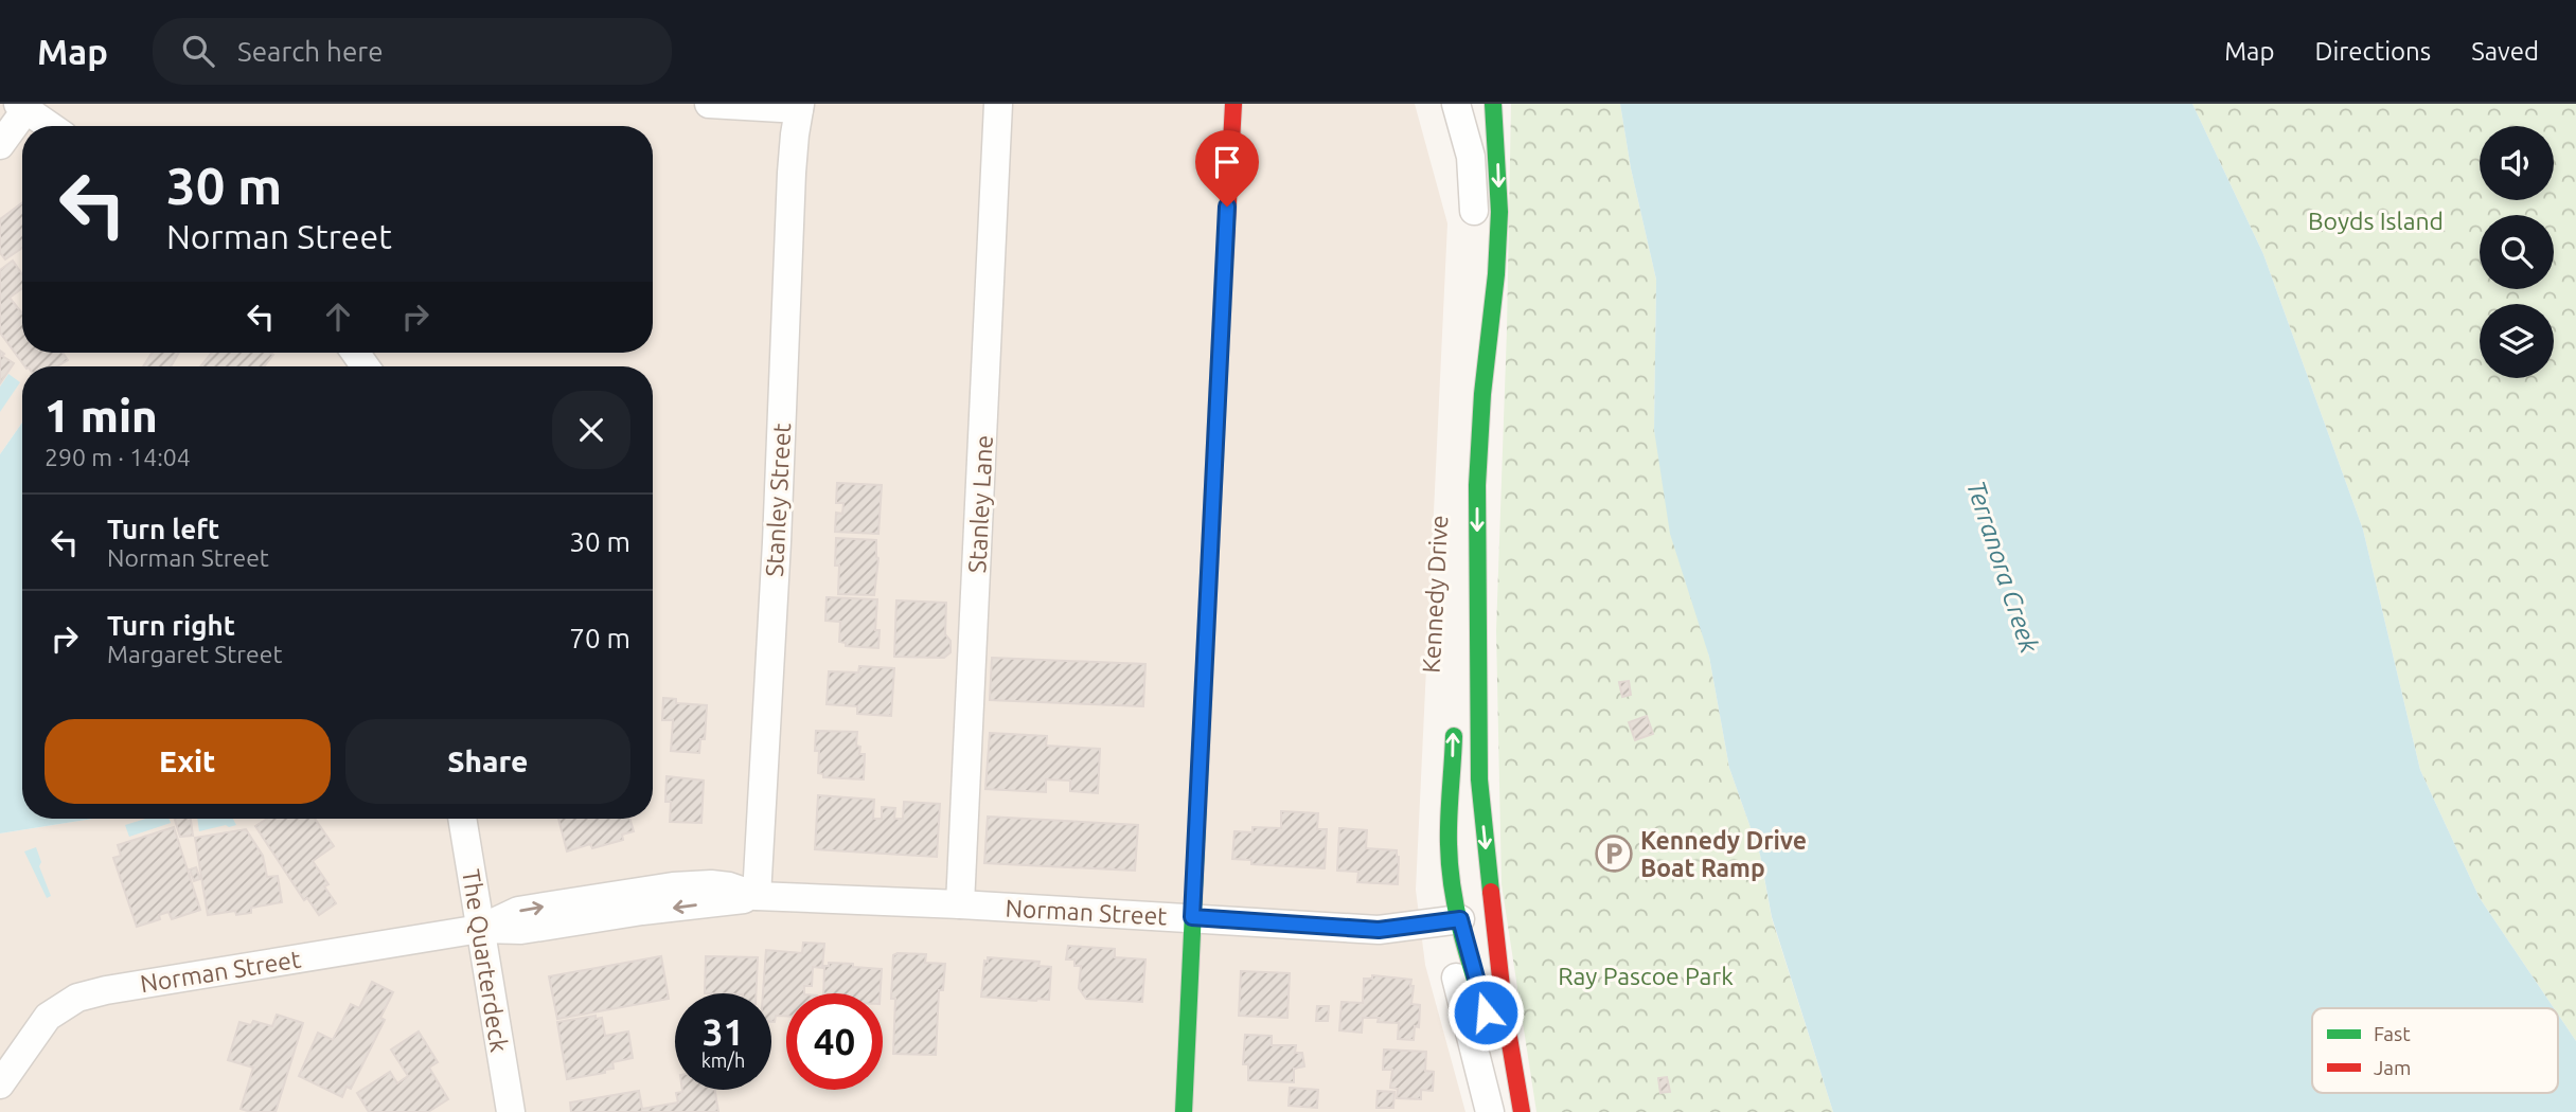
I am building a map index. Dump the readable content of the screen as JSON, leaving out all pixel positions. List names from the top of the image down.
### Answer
{
  "streets": {
    "street": [
      "Stanley Street",
      "Stanley Lane",
      "Kennedy Drive",
      "Norman Street",
      "The Quarterdeck"
    ]
  },
  "crossings": [
    ["Stanley Street", "Norman Street"],
    ["Stanley Lane", "Norman Street"],
    ["Kennedy Drive", "Norman Street"],
    ["Norman Street", "The Quarterdeck"]
  ],
  "water": ["Terranora Creek"],
  "parks": ["Boyds Island", "Ray Pascoe Park"],
  "places": {
    "parking": ["Kennedy Drive Boat Ramp"]
  },
  "legend": ["Fast", "Jam"],
  "page": {
    "header": "Map",
    "search": "Search here",
    "nav": ["Map", "Directions", "Saved"],
    "turn": ["30 m", "Norman Street"],
    "heading": ["1 min", "290 m · 14:04"],
    "list": [
      {
        "name": "Turn left",
        "note": "Norman Street",
        "value": "30 m"
      },
      {
        "name": "Turn right",
        "note": "Margaret Street",
        "value": "70 m"
      }
    ],
    "buttons": ["Exit", "Share"],
    "speed": "31 km/h",
    "limit": "40"
  }
}
